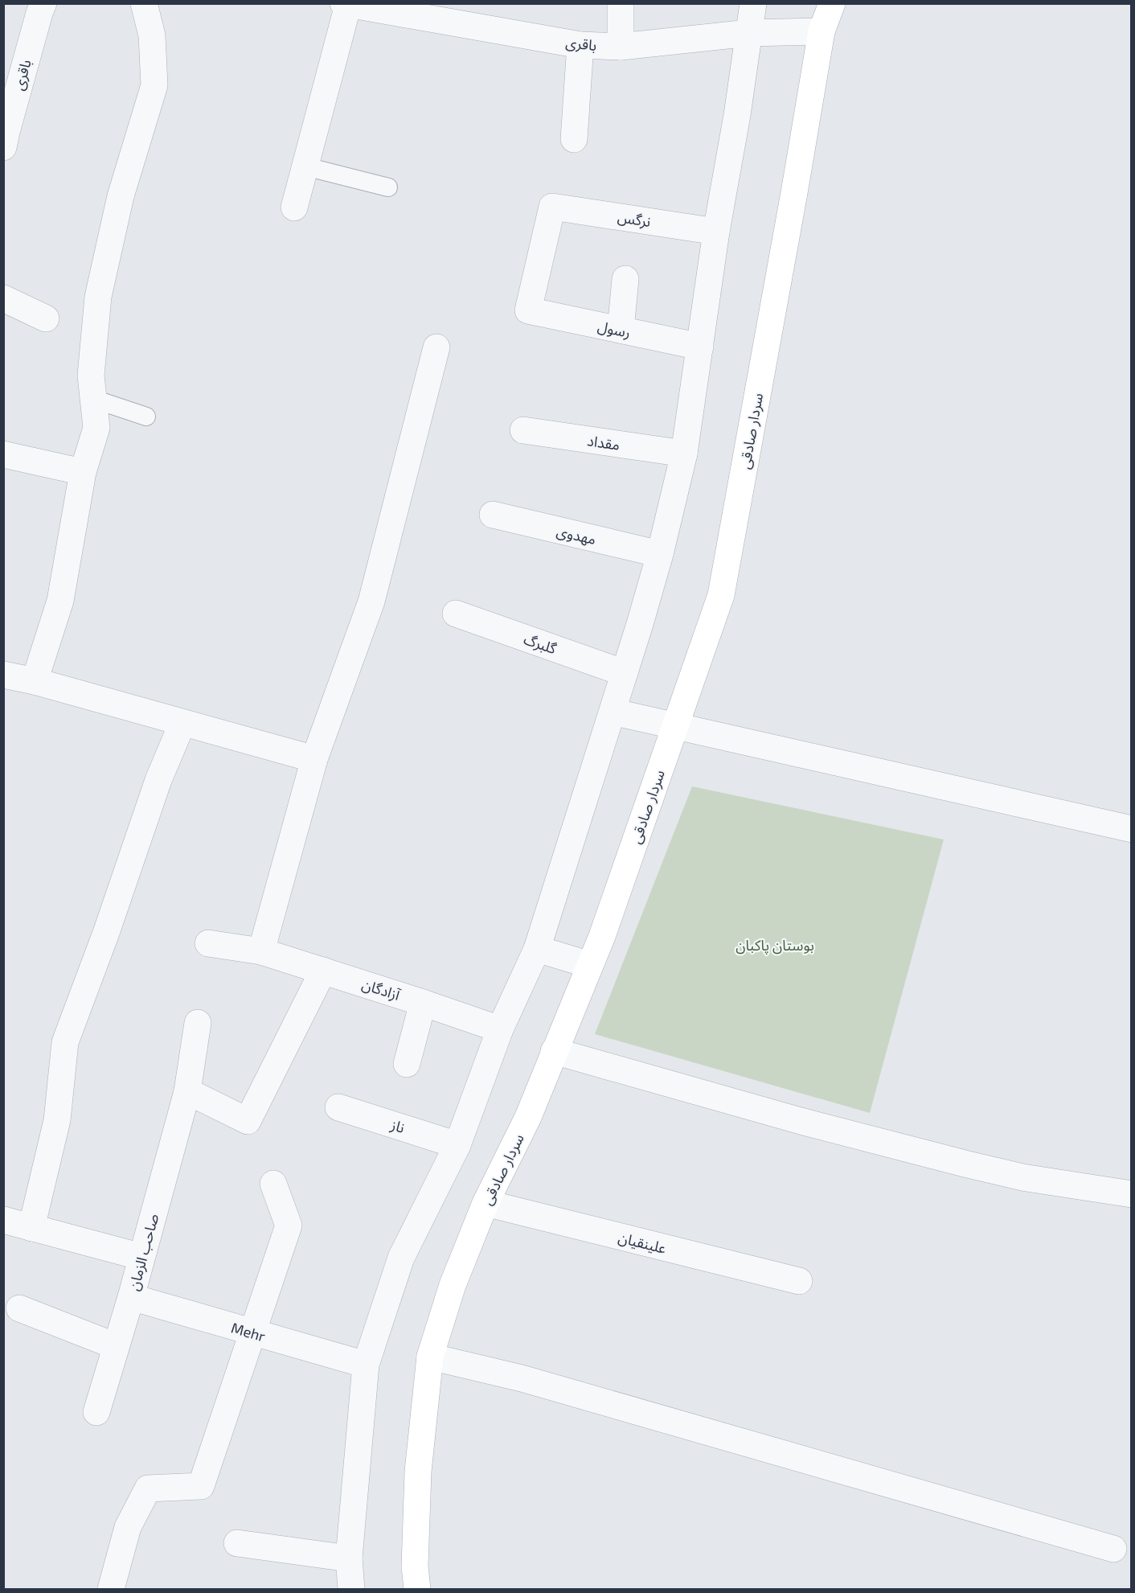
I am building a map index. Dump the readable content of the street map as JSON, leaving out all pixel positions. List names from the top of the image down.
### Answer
{
  "streets": {
    "street": [
      "باقری",
      "نرگس",
      "رسول",
      "سردار صادقی",
      "مقداد",
      "مهدوی",
      "گلبرگ",
      "آزادگان",
      "ناز",
      "علینقیان",
      "صاحب الزمان",
      "Mehr"
    ]
  },
  "crossings": [
    ["باقری", "سردار صادقی"],
    ["نرگس", "رسول"],
    ["سردار صادقی", "علینقیان"],
    ["صاحب الزمان", "Mehr"]
  ],
  "parks": ["بوستان پاکبان"]
}
